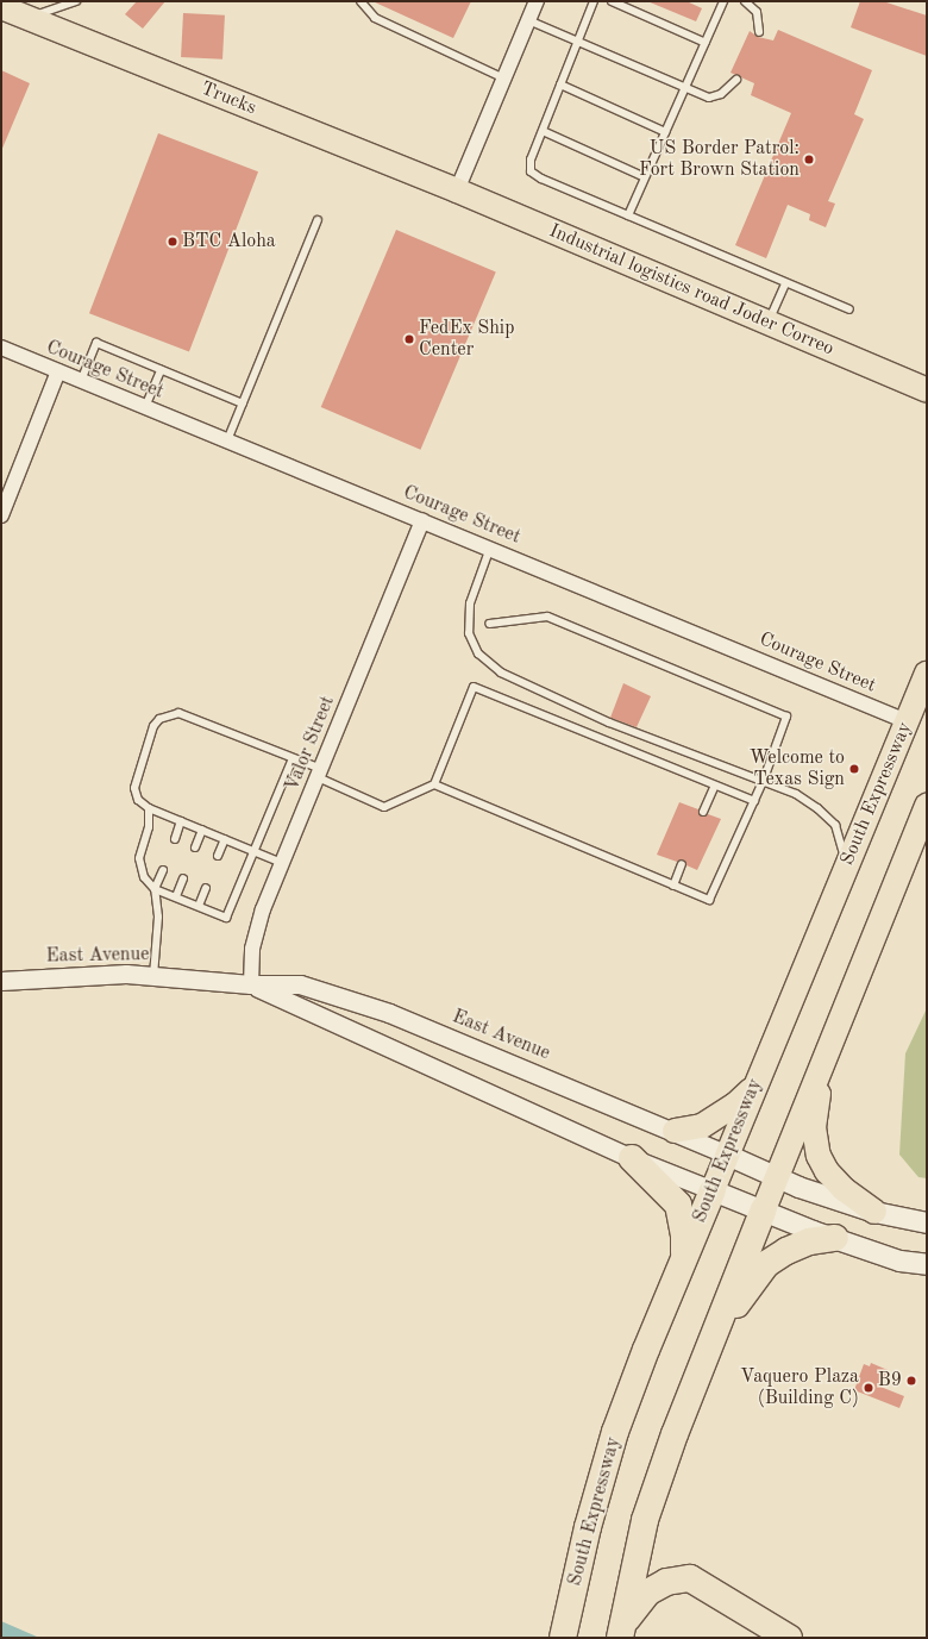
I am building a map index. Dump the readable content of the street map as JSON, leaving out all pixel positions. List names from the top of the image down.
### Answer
{
  "streets": {
    "highway": ["Trucks", "Industrial logistics road Joder Correo", "South Expressway"],
    "street": ["Courage Street", "Valor Street", "East Avenue"]
  },
  "crossings": [
    ["Trucks", "Industrial logistics road Joder Correo"],
    ["Courage Street", "Valor Street"],
    ["Courage Street", "South Expressway"],
    ["Valor Street", "East Avenue"],
    ["South Expressway", "East Avenue"]
  ],
  "places": [
    "US Border Patrol: Fort Brown Station",
    "BTC Aloha",
    "FedEx Ship Center",
    "Welcome to Texas Sign",
    "B9",
    "Vaquero Plaza (Building C)"
  ]
}
